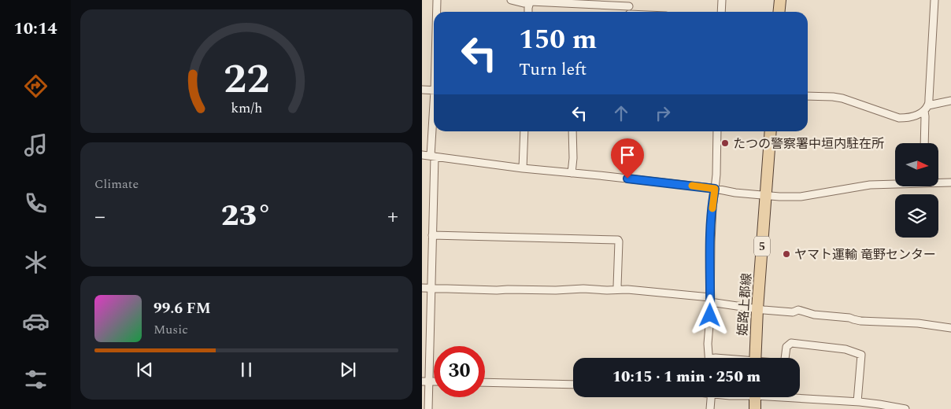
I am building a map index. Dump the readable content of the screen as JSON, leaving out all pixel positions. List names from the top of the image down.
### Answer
{
  "streets": {
    "main road": ["5", "姫路上郡線"]
  },
  "places": ["たつの警察署中垣内駐在所", "ヤマト運輸 竜野センター"],
  "north": "right",
  "page": {
    "tabs": "10:14",
    "turn": ["150 m", "Turn left"],
    "tile": "Climate",
    "heat": ["−", "23°", "+"],
    "song": ["99.6 FM", "Music"],
    "limit": "30",
    "trip": "10:15 · 1 min · 250 m",
    "gauge": ["22", "km/h"]
  }
}
